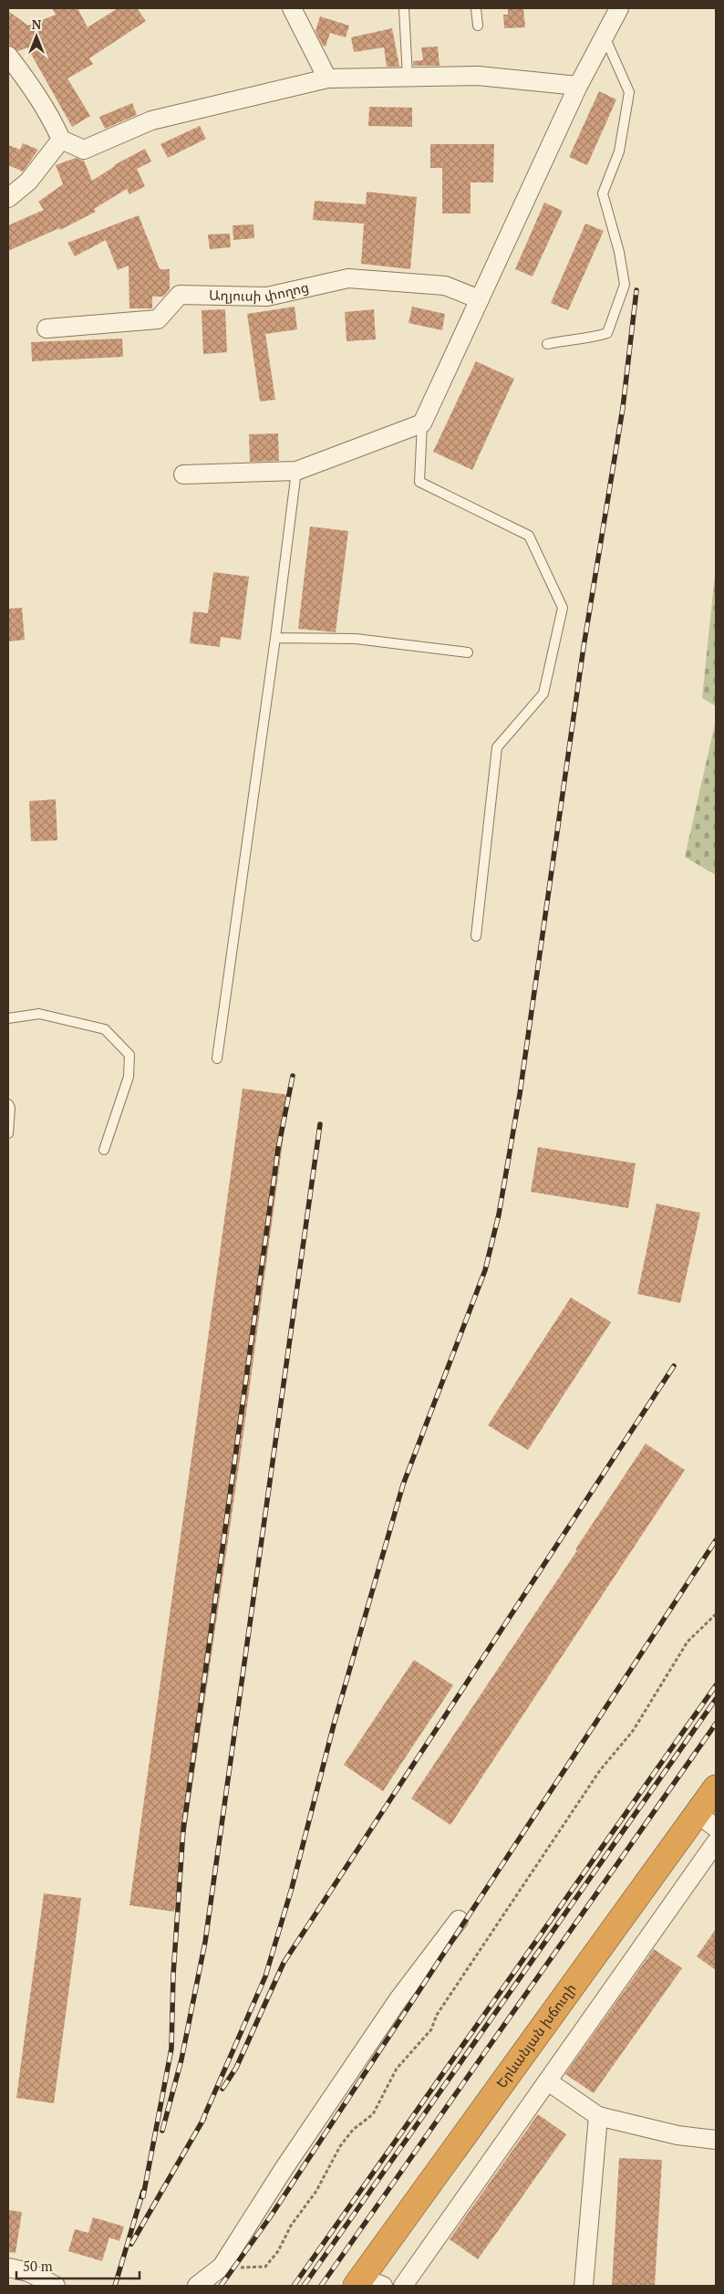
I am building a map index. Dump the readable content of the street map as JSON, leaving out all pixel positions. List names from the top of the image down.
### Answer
{
  "streets": {
    "highway": ["Երևանյան խճուղի"],
    "street": ["Աղյուսի փողոց"]
  },
  "scale_bar": "50 m",
  "north": "top"
}
